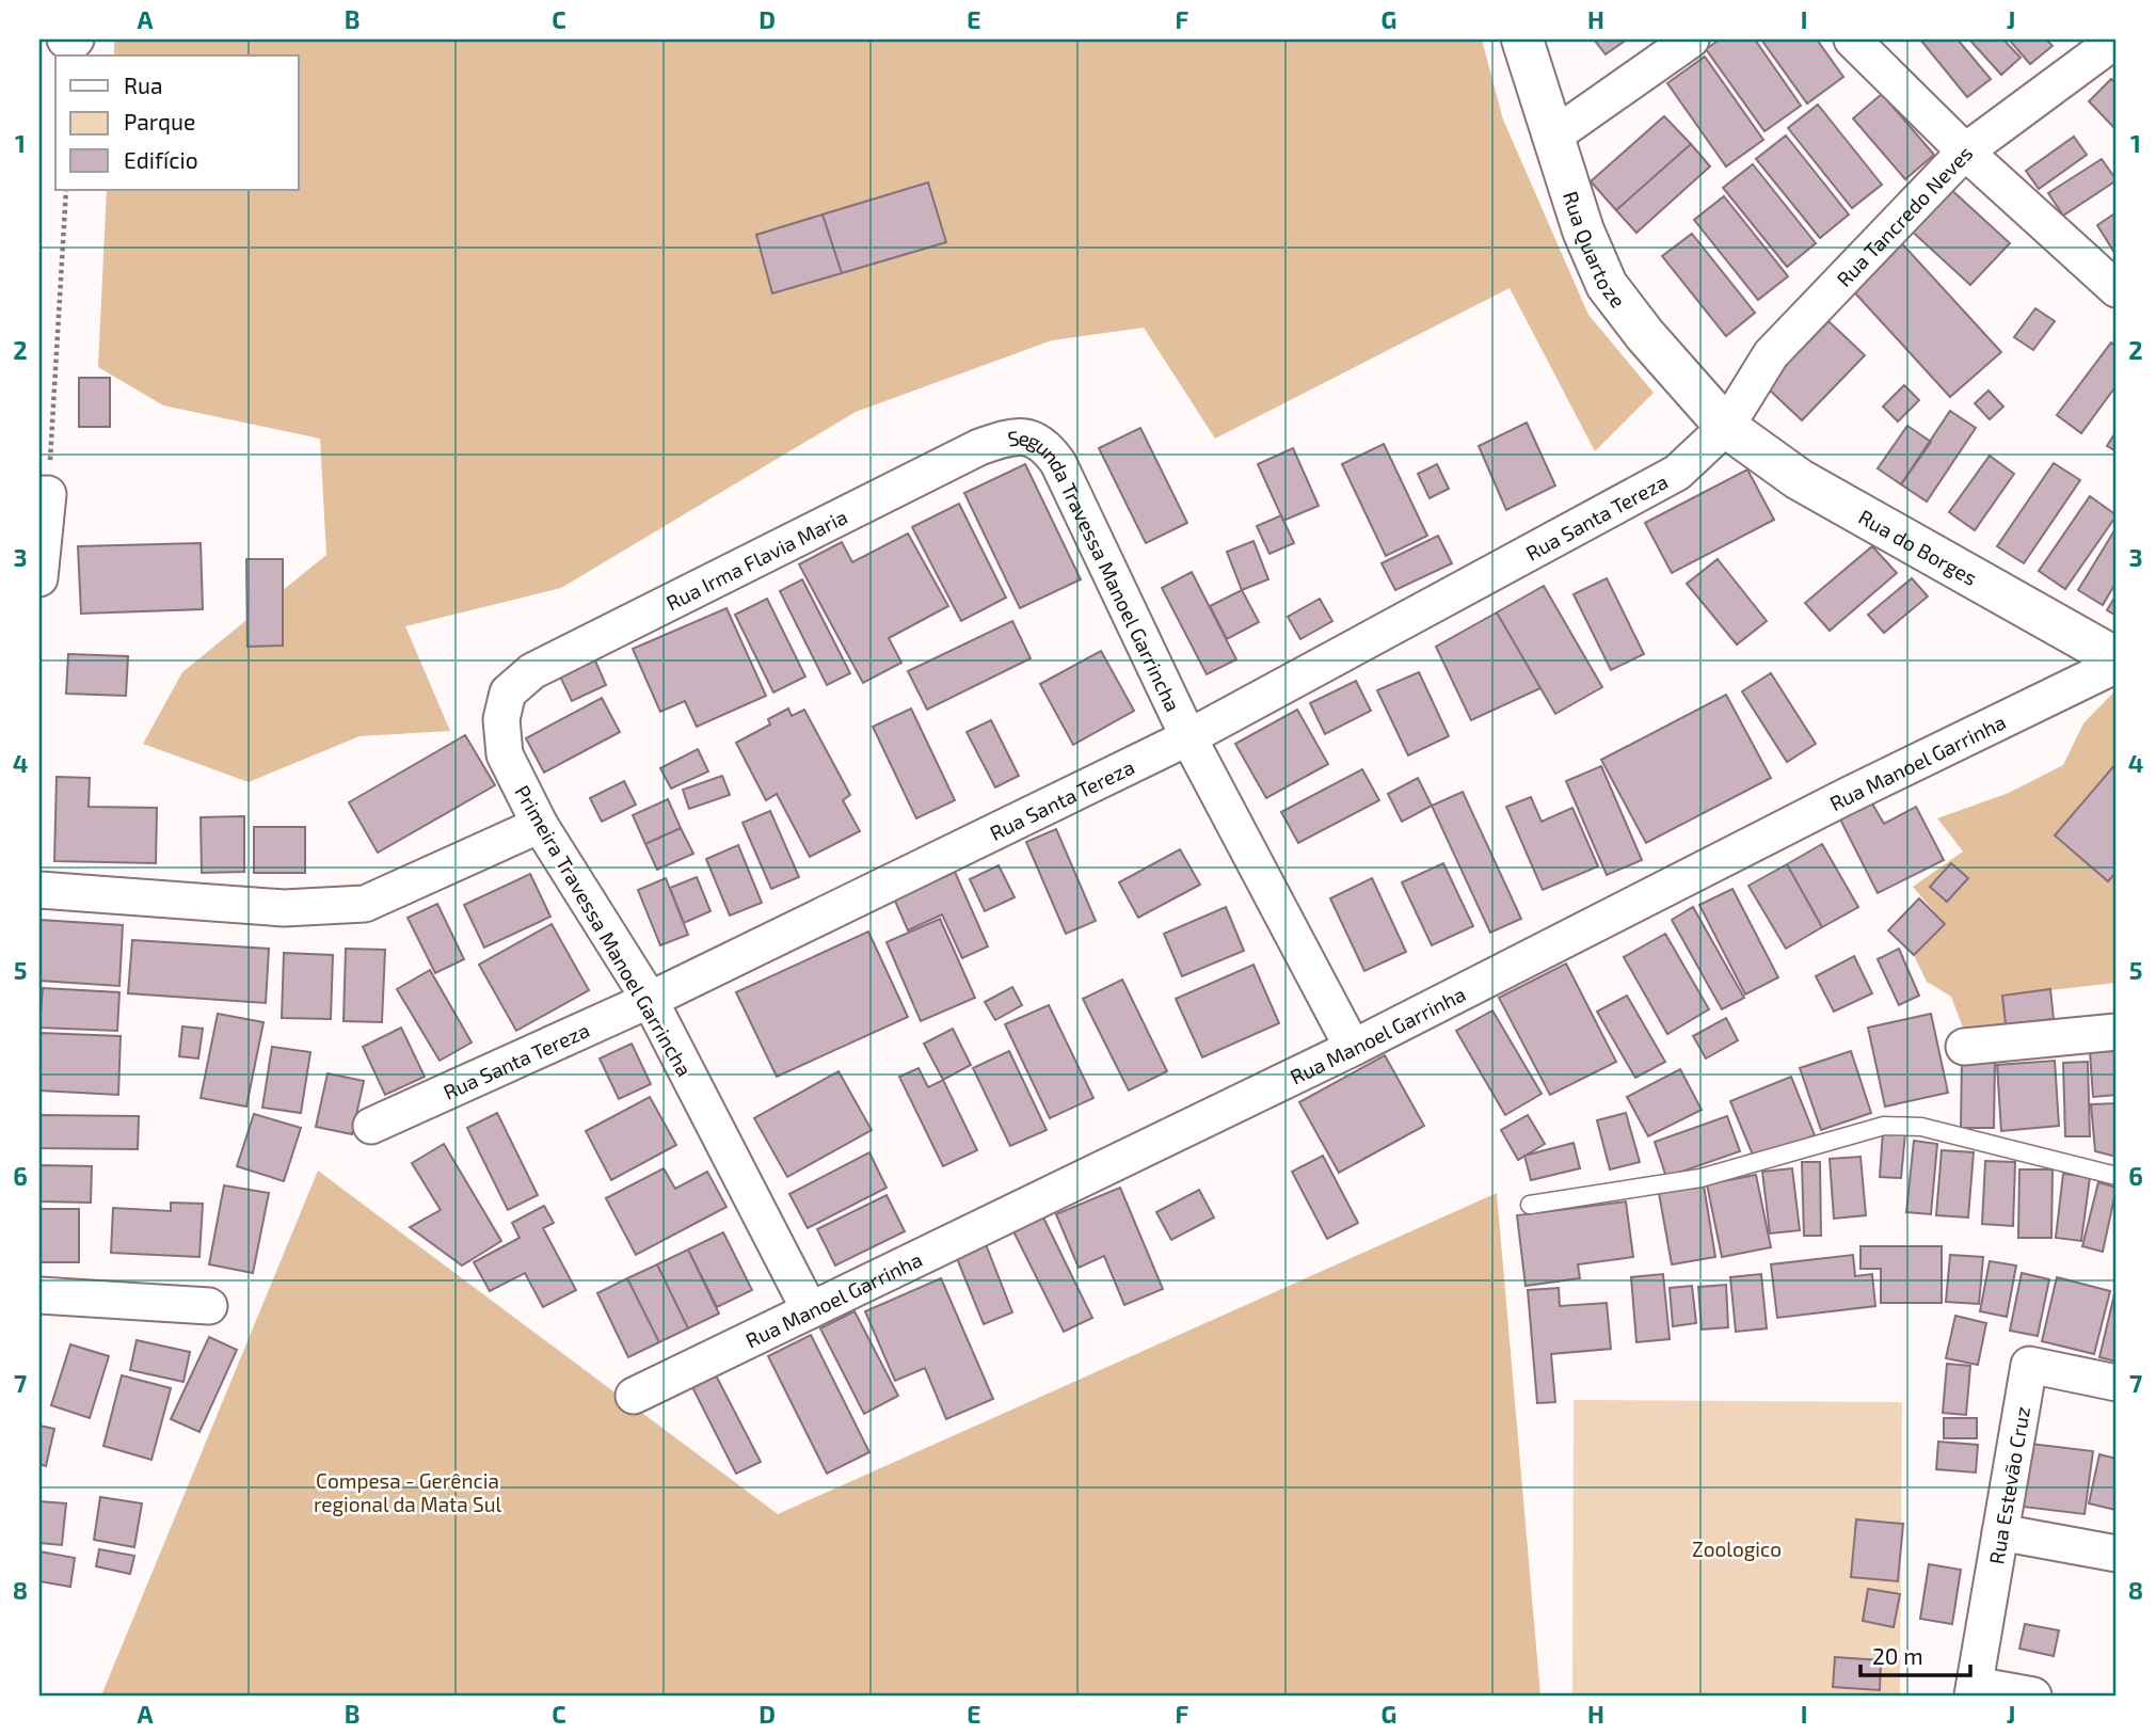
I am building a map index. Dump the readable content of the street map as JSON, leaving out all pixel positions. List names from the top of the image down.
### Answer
{
  "streets": {
    "street": [
      "Rua Tancredo Neves",
      "Rua Quartoze",
      "Rua Santa Tereza",
      "Rua do Borges",
      "Rua Irma Flavia Maria",
      "Segunda Travessa Manoel Garrincha",
      "Rua Manoel Garrinha",
      "Primeira Travessa Manoel Garrincha",
      "Rua Estevão Cruz"
    ]
  },
  "crossings": [
    ["Rua Tancredo Neves", "Rua Quartoze"],
    ["Rua Tancredo Neves", "Rua Santa Tereza"],
    ["Rua Tancredo Neves", "Rua do Borges"],
    ["Rua Quartoze", "Rua Santa Tereza"],
    ["Rua Quartoze", "Rua do Borges"],
    ["Rua Santa Tereza", "Rua do Borges"],
    ["Rua Santa Tereza", "Segunda Travessa Manoel Garrincha"],
    ["Rua Santa Tereza", "Primeira Travessa Manoel Garrincha"],
    ["Rua Irma Flavia Maria", "Segunda Travessa Manoel Garrincha"],
    ["Rua Irma Flavia Maria", "Primeira Travessa Manoel Garrincha"],
    ["Rua Manoel Garrinha", "Primeira Travessa Manoel Garrincha"]
  ],
  "parks": ["Compesa - Gerência regional da Mata Sul", "Zoologico"],
  "legend": ["Rua", "Parque", "Edifício"],
  "scale_bar": "20 m",
  "grid": {
    "columns": [
      "A",
      "B",
      "C",
      "D",
      "E",
      "F",
      "G",
      "H",
      "I",
      "J"
    ],
    "rows": [
      "1",
      "2",
      "3",
      "4",
      "5",
      "6",
      "7",
      "8"
    ]
  }
}
